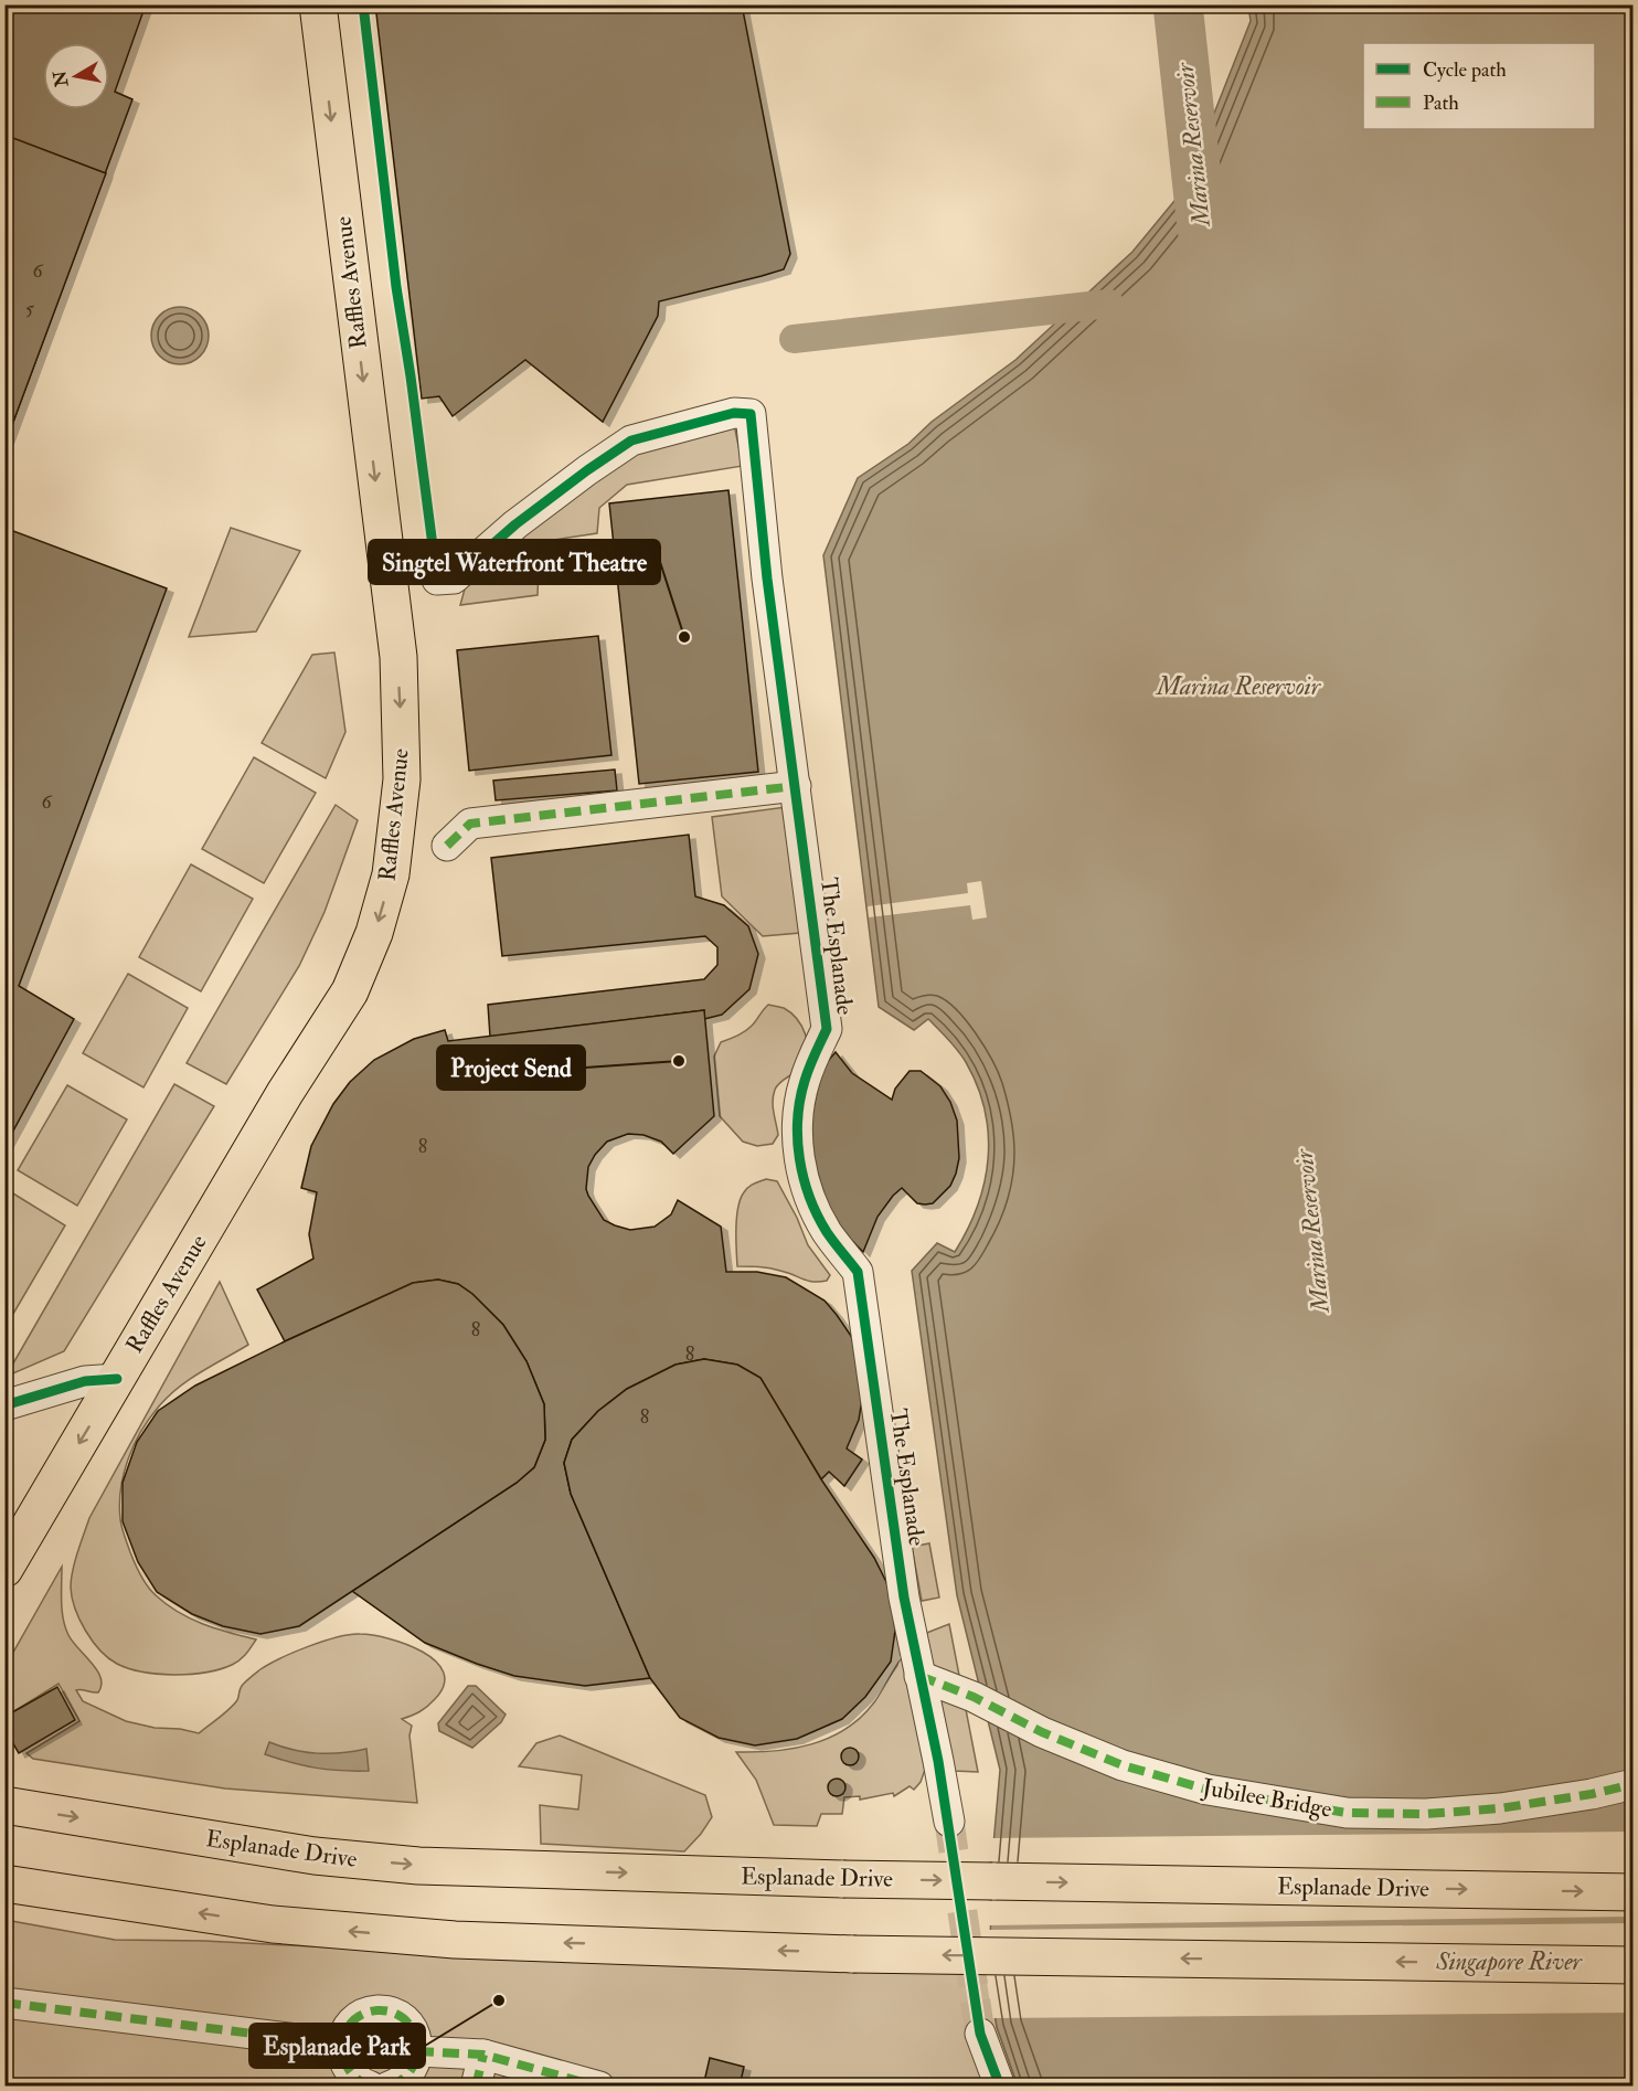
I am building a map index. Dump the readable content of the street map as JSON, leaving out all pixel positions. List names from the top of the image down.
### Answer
{
  "streets": {
    "main road": ["Raffles Avenue", "Esplanade Drive"],
    "street": ["The Esplanade", "Jubilee Bridge"]
  },
  "crossings": [
    ["The Esplanade", "Jubilee Bridge"]
  ],
  "one_way": ["Raffles Avenue"],
  "water": ["Marina Reservoir", "Singapore River"],
  "places": ["Singtel Waterfront Theatre", "Project Send", "Esplanade Park"],
  "house_numbers": [
    "6",
    "5",
    "6",
    "8",
    "8",
    "8",
    "8"
  ],
  "legend": ["Cycle path", "Path"],
  "north": "left"
}
